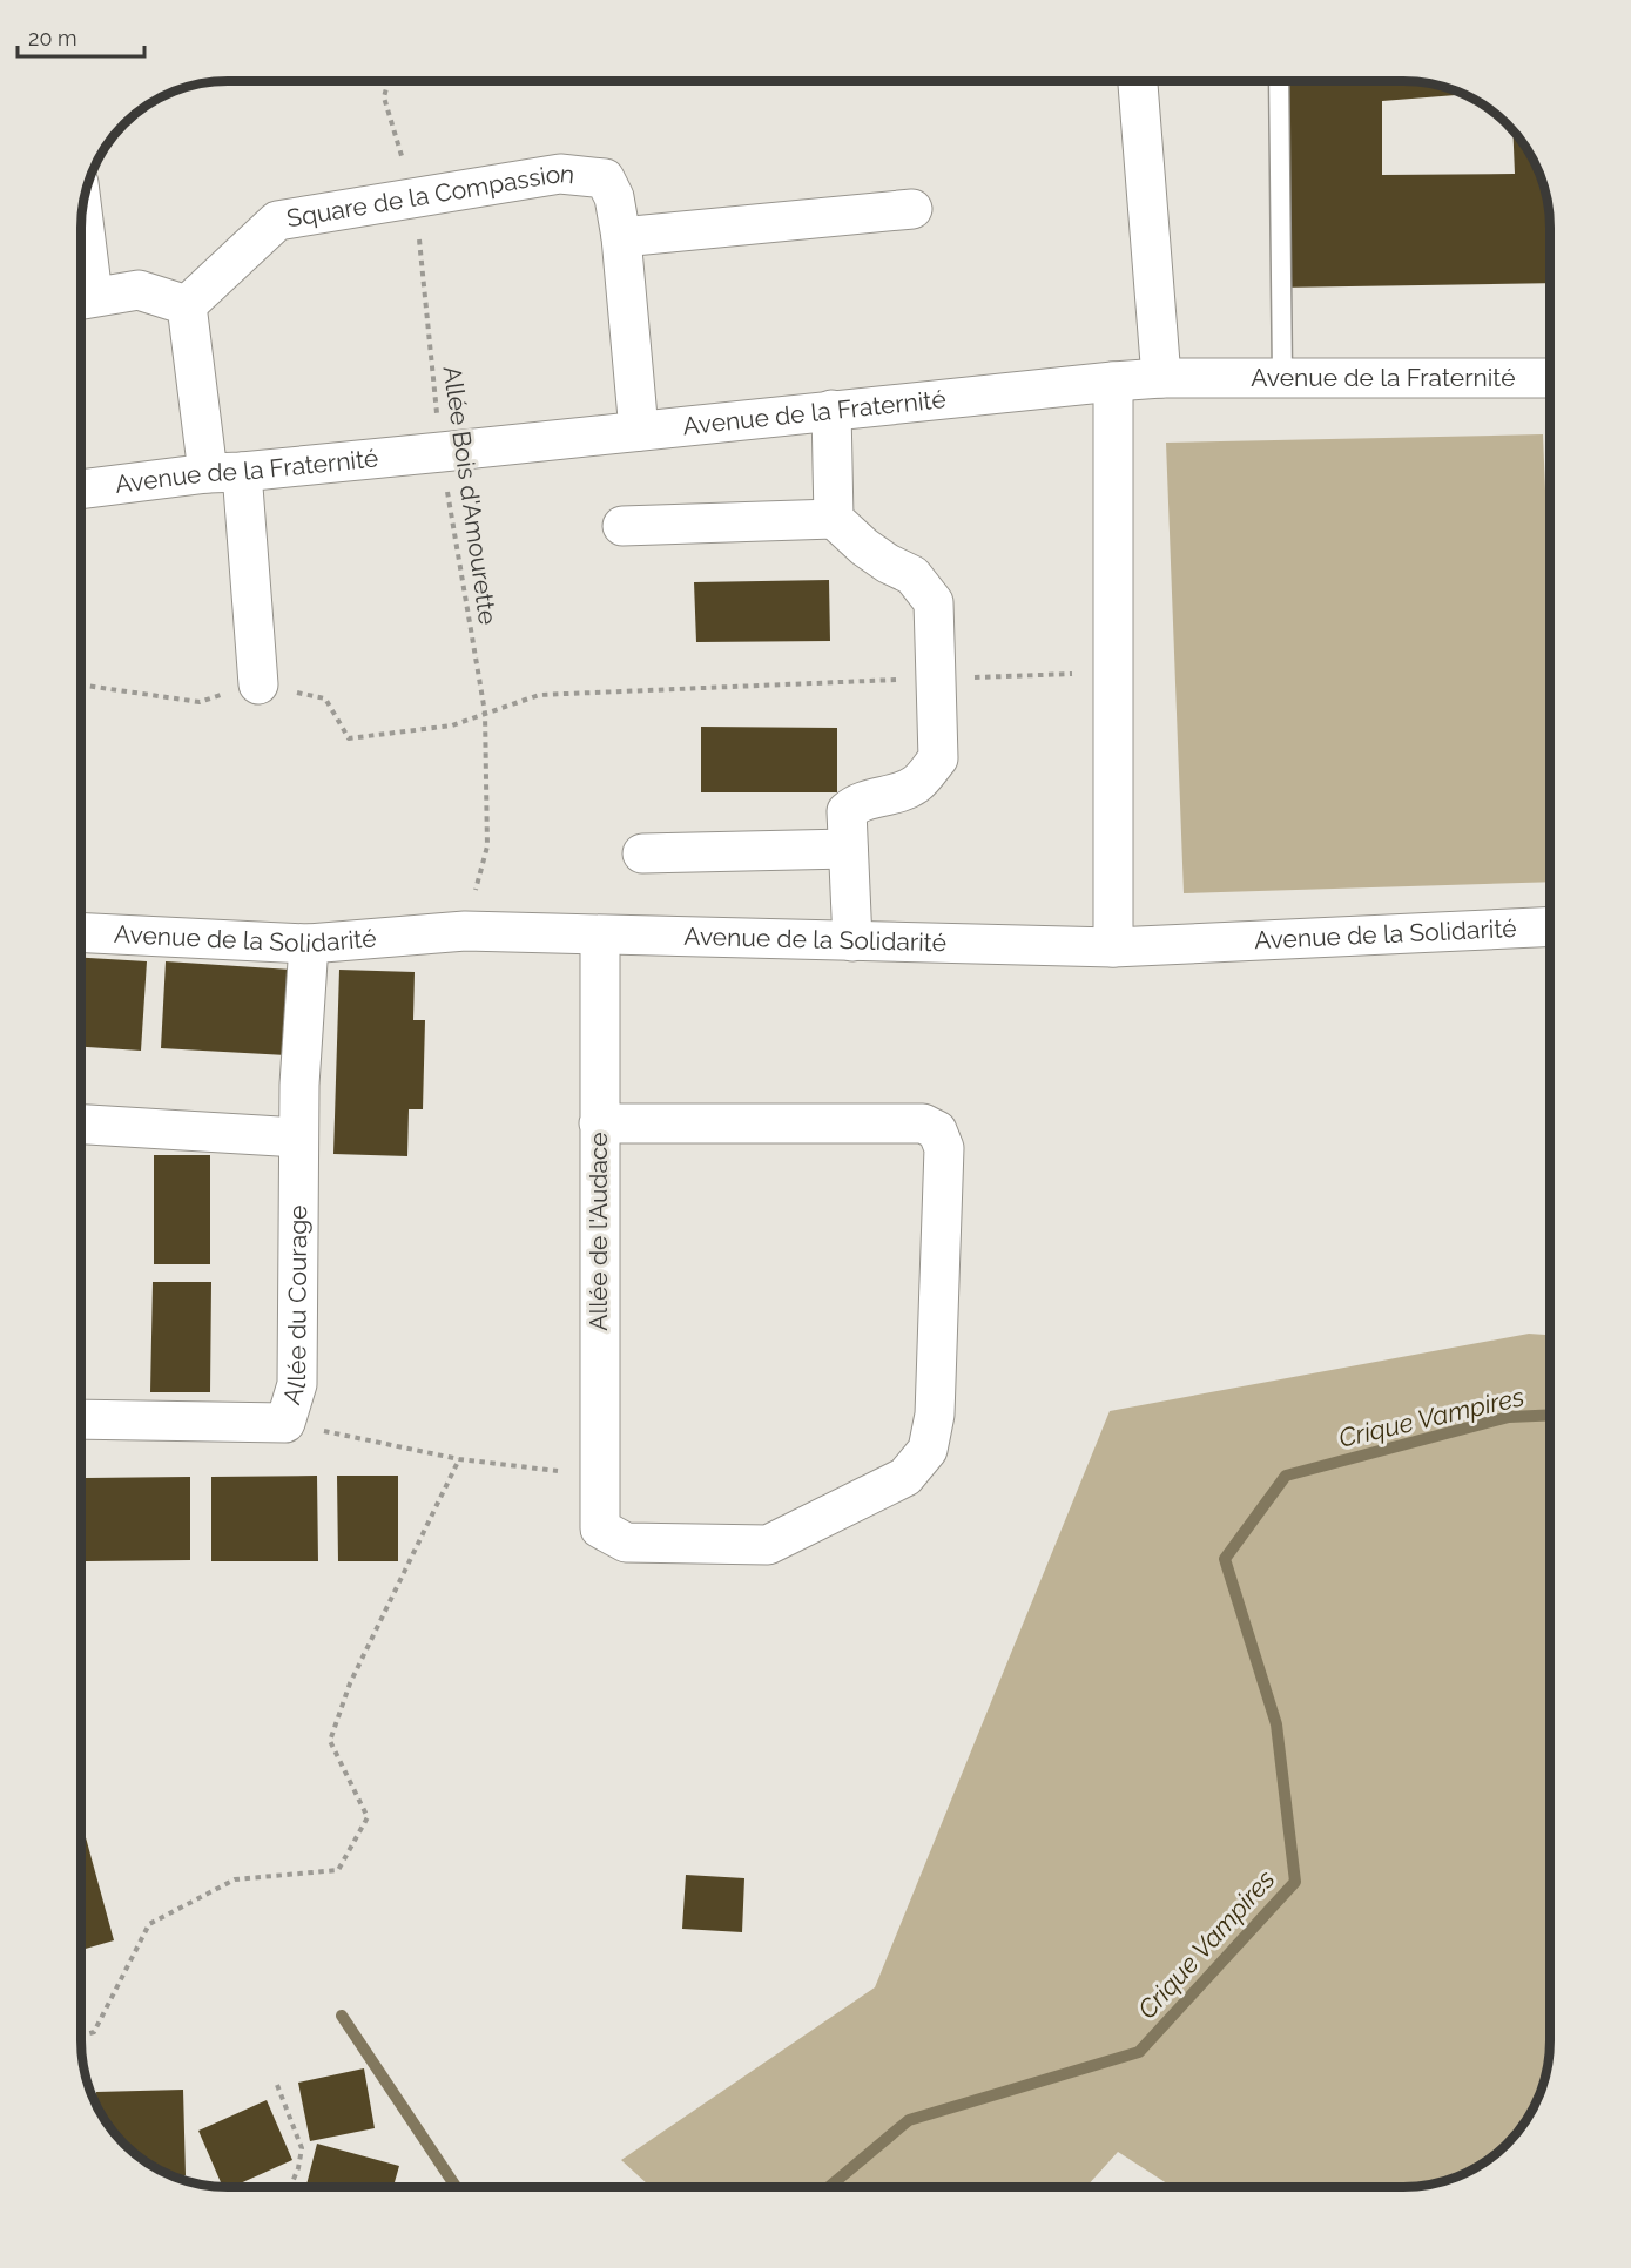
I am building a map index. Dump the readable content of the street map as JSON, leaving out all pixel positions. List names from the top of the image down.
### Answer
{
  "streets": {
    "street": [
      "Square de la Compassion",
      "Avenue de la Fraternité",
      "Avenue de la Solidarité",
      "Allée de l'Audace",
      "Allée du Courage"
    ],
    "path": ["Allée Bois d'Amourette"]
  },
  "crossings": [
    ["Square de la Compassion", "Avenue de la Fraternité"],
    ["Square de la Compassion", "Allée Bois d'Amourette"],
    ["Avenue de la Fraternité", "Allée Bois d'Amourette"],
    ["Allée Bois d'Amourette", "Avenue de la Solidarité"],
    ["Avenue de la Solidarité", "Allée de l'Audace"],
    ["Avenue de la Solidarité", "Allée du Courage"]
  ],
  "water": ["Crique Vampires"],
  "scale_bar": "20 m"
}
